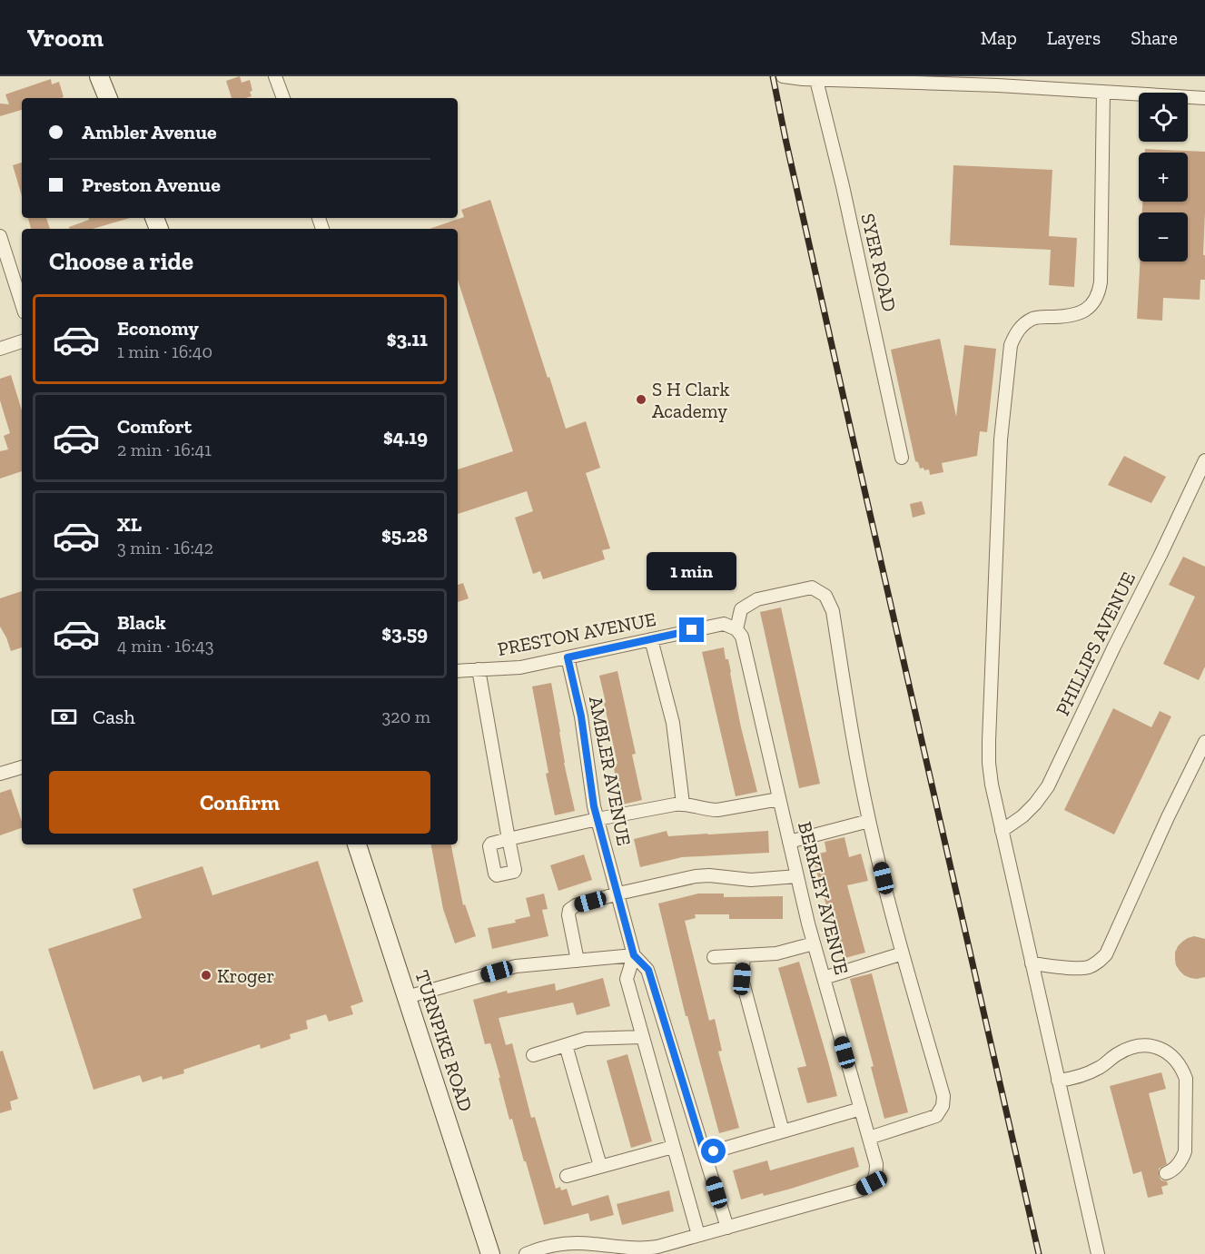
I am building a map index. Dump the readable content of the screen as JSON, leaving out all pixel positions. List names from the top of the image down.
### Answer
{
  "streets": {
    "main road": ["TURNPIKE ROAD"],
    "street": [
      "SYER ROAD",
      "PRESTON AVENUE",
      "PHILLIPS AVENUE",
      "AMBLER AVENUE",
      "BERKLEY AVENUE"
    ]
  },
  "crossings": [
    ["PRESTON AVENUE", "AMBLER AVENUE"],
    ["PRESTON AVENUE", "BERKLEY AVENUE"],
    ["AMBLER AVENUE", "BERKLEY AVENUE"]
  ],
  "places": ["S H Clark Academy", "Kroger"],
  "page": {
    "header": "Vroom",
    "nav": ["Map", "Layers", "Share"],
    "map_buttons": ["+", "−"],
    "banner": ["Ambler Avenue", "Preston Avenue"],
    "heading": "Choose a ride",
    "list": [
      {
        "name": "Economy",
        "note": "1 min · 16:40",
        "value": "$3.11"
      },
      {
        "name": "Comfort",
        "note": "2 min · 16:41",
        "value": "$4.19"
      },
      {
        "name": "XL",
        "note": "3 min · 16:42",
        "value": "$5.28"
      },
      {
        "name": "Black",
        "note": "4 min · 16:43",
        "value": "$3.59"
      }
    ],
    "bubble": "1 min",
    "pay": ["Cash", "320 m"],
    "buttons": "Confirm"
  }
}
